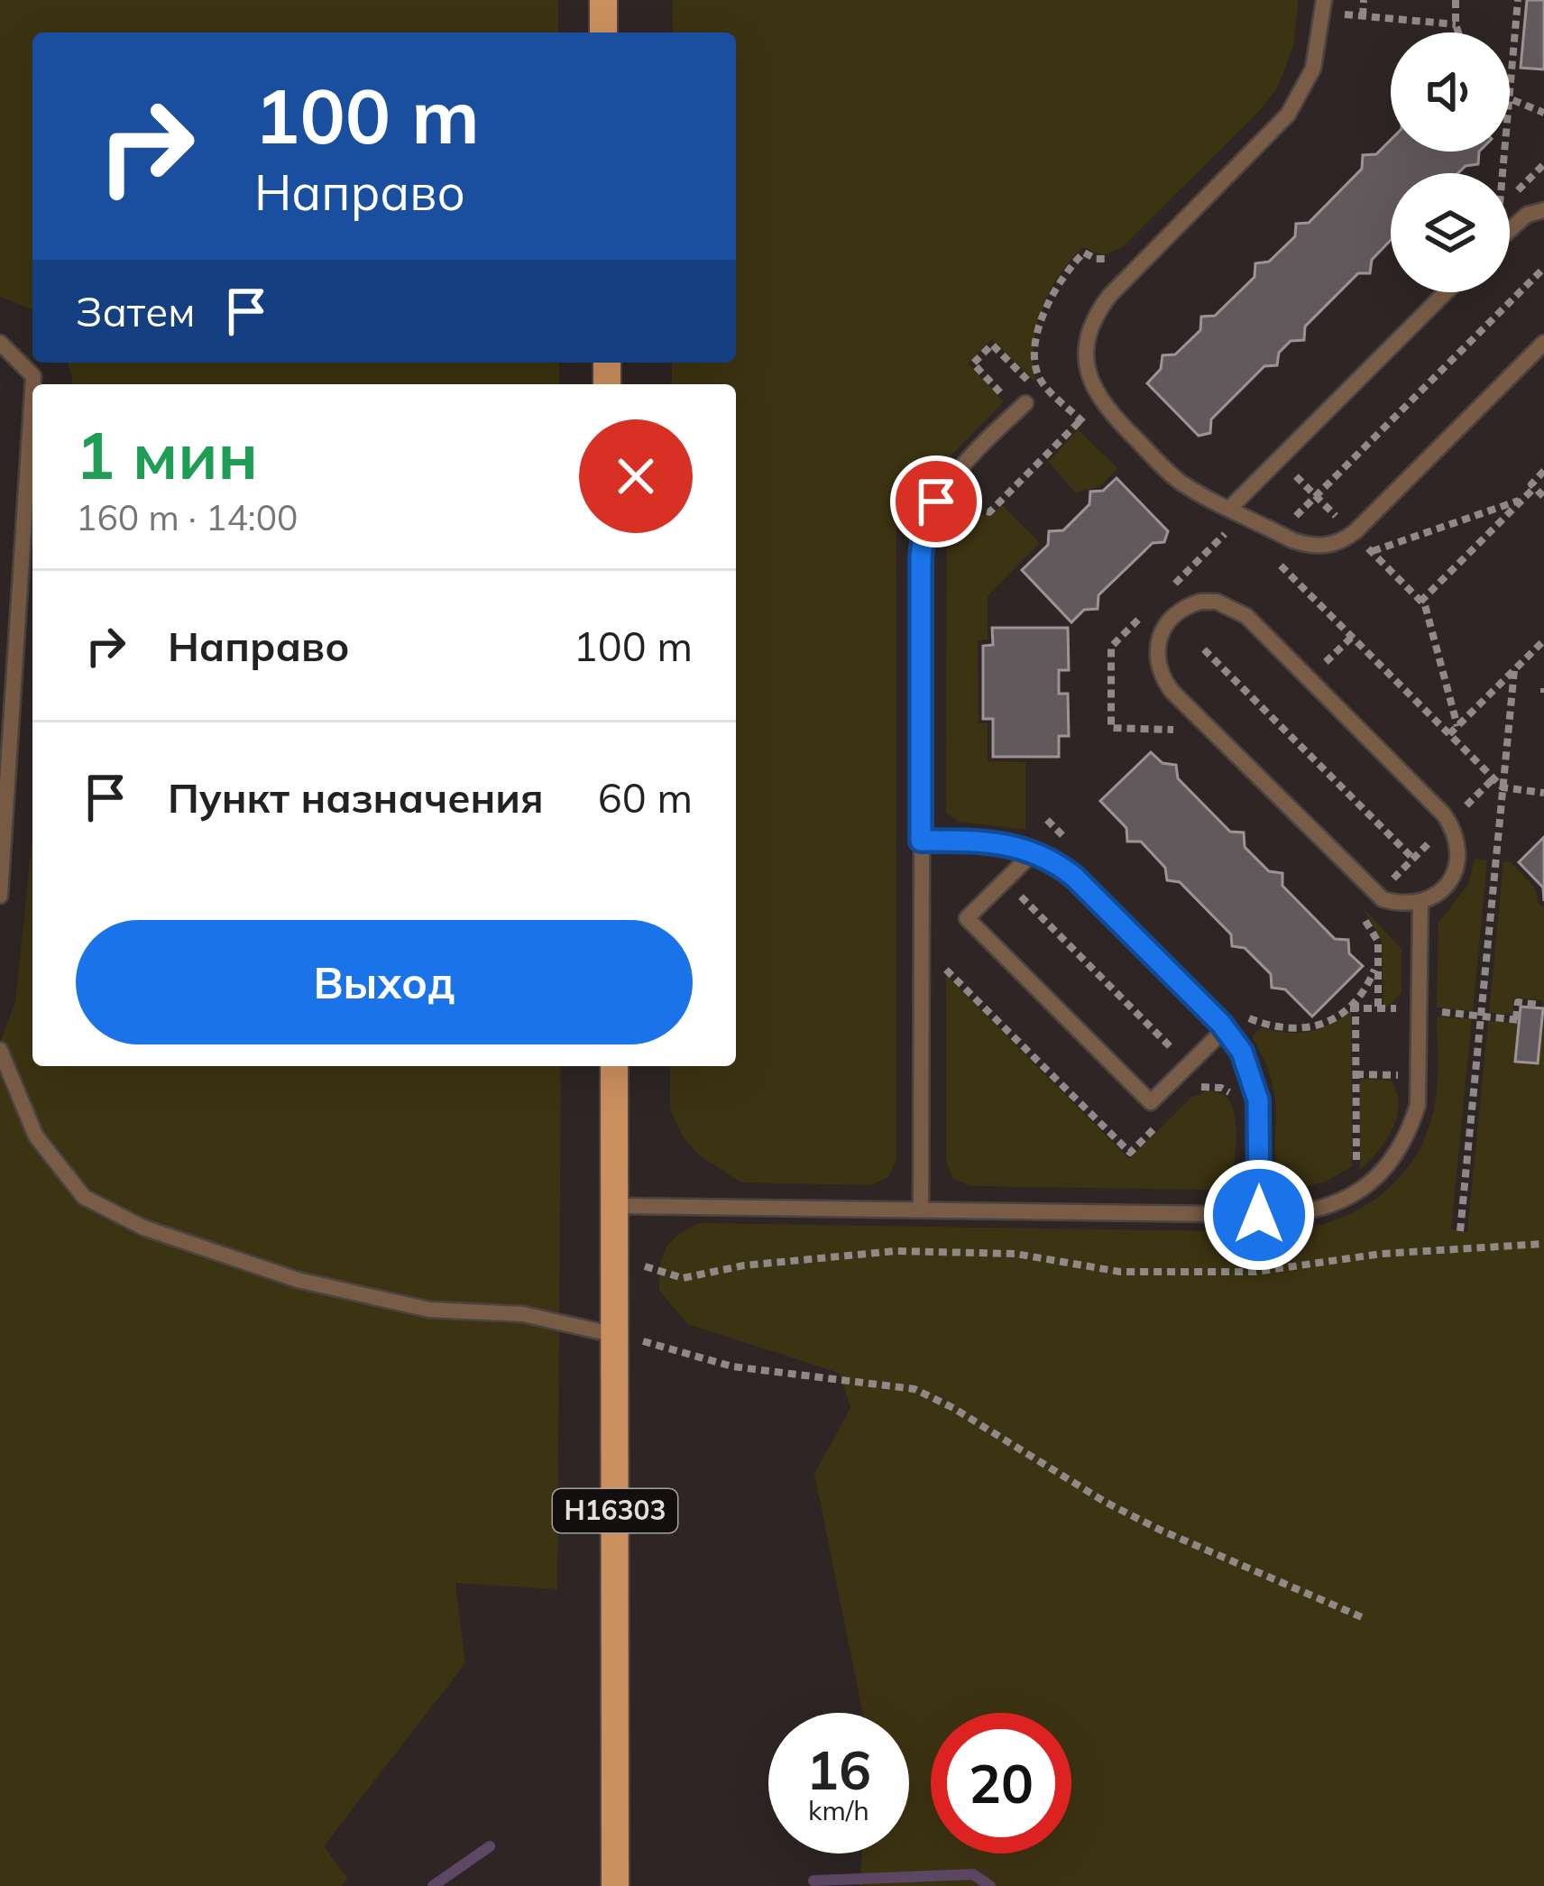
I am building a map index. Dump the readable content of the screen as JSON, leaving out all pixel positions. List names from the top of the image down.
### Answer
{
  "streets": {
    "main road": ["Н16303"]
  },
  "page": {
    "turn": ["100 m", "Направо"],
    "then": "Затем",
    "heading": ["1 мин", "160 m · 14:00"],
    "list": [
      {
        "name": "Направо",
        "value": "100 m"
      },
      {
        "name": "Пункт назначения",
        "value": "60 m"
      }
    ],
    "buttons": "Выход",
    "speed": "16 km/h",
    "limit": "20"
  }
}
